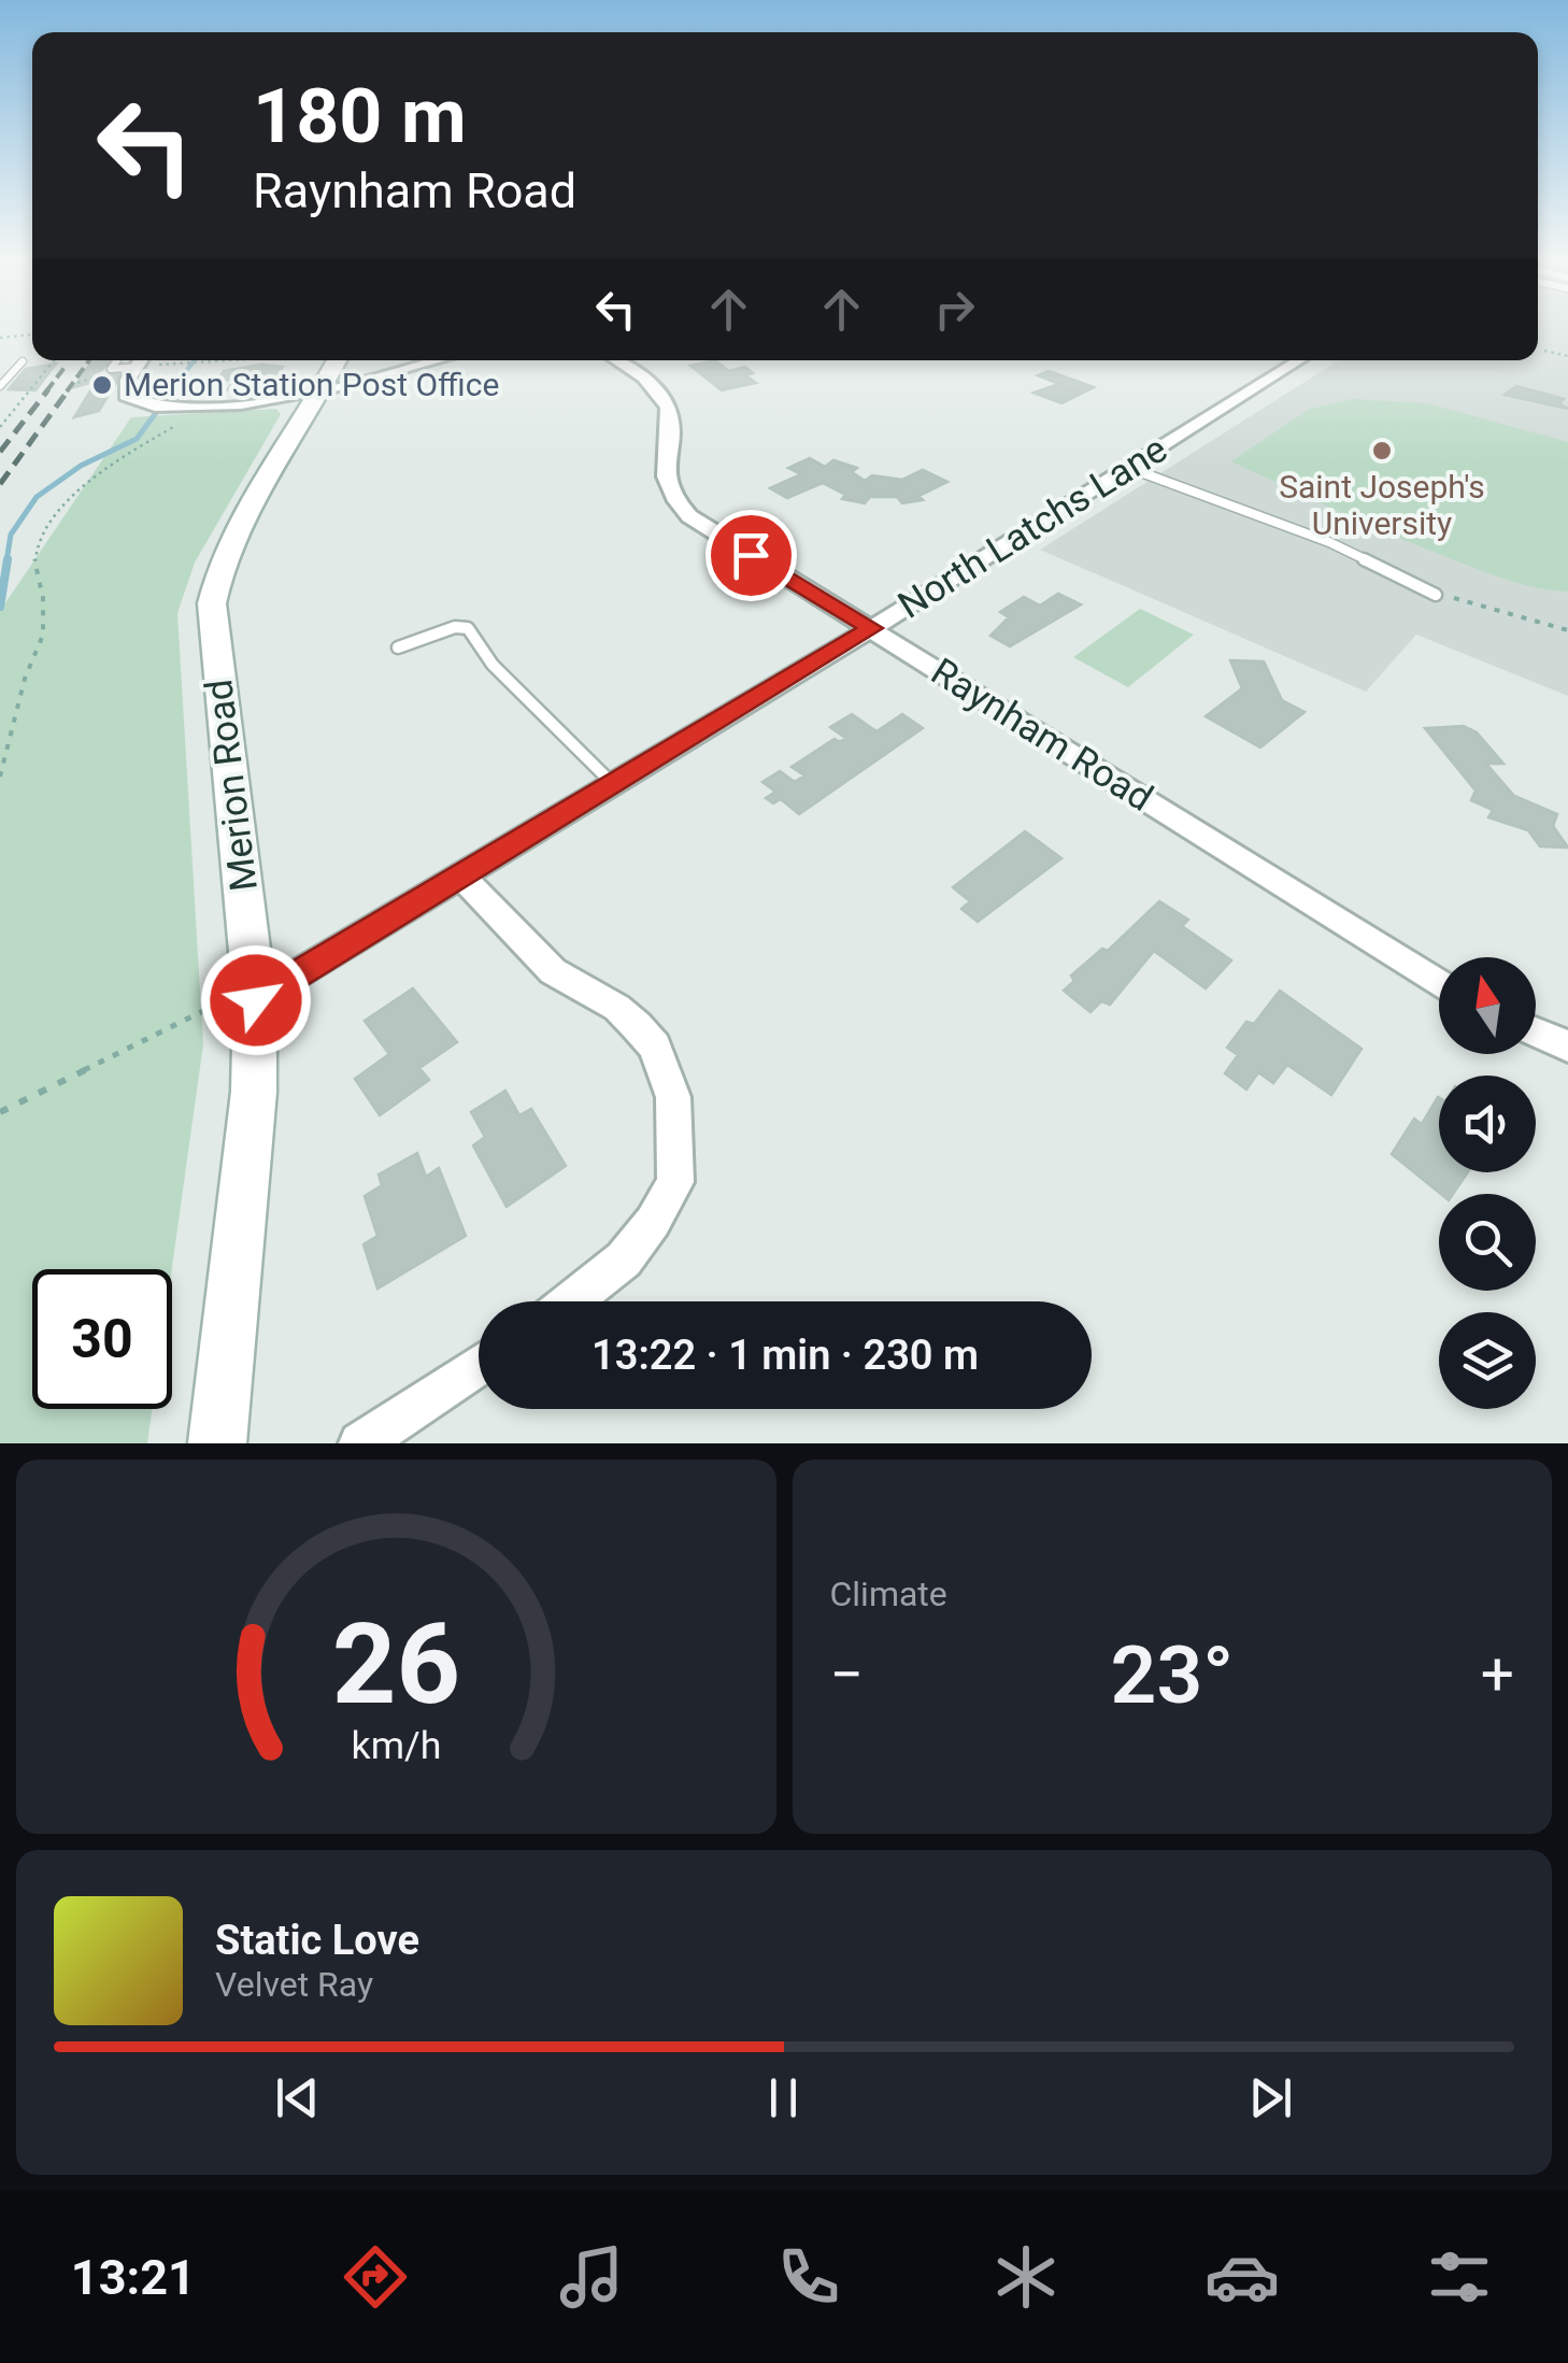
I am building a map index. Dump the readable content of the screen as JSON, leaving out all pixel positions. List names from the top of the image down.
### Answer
{
  "streets": {
    "street": ["North Latchs Lane", "Raynham Road", "Merion Road"]
  },
  "crossings": [
    ["North Latchs Lane", "Raynham Road"],
    ["North Latchs Lane", "Merion Road"]
  ],
  "places": ["Merion Station Post Office", "Saint Joseph's University"],
  "north": "top",
  "page": {
    "turn": ["180 m", "Raynham Road"],
    "limit": "30",
    "trip": "13:22 · 1 min · 230 m",
    "tile": "Climate",
    "heat": ["−", "23°", "+"],
    "song": ["Static Love", "Velvet Ray"],
    "tabs": "13:21",
    "gauge": ["26", "km/h"]
  }
}
